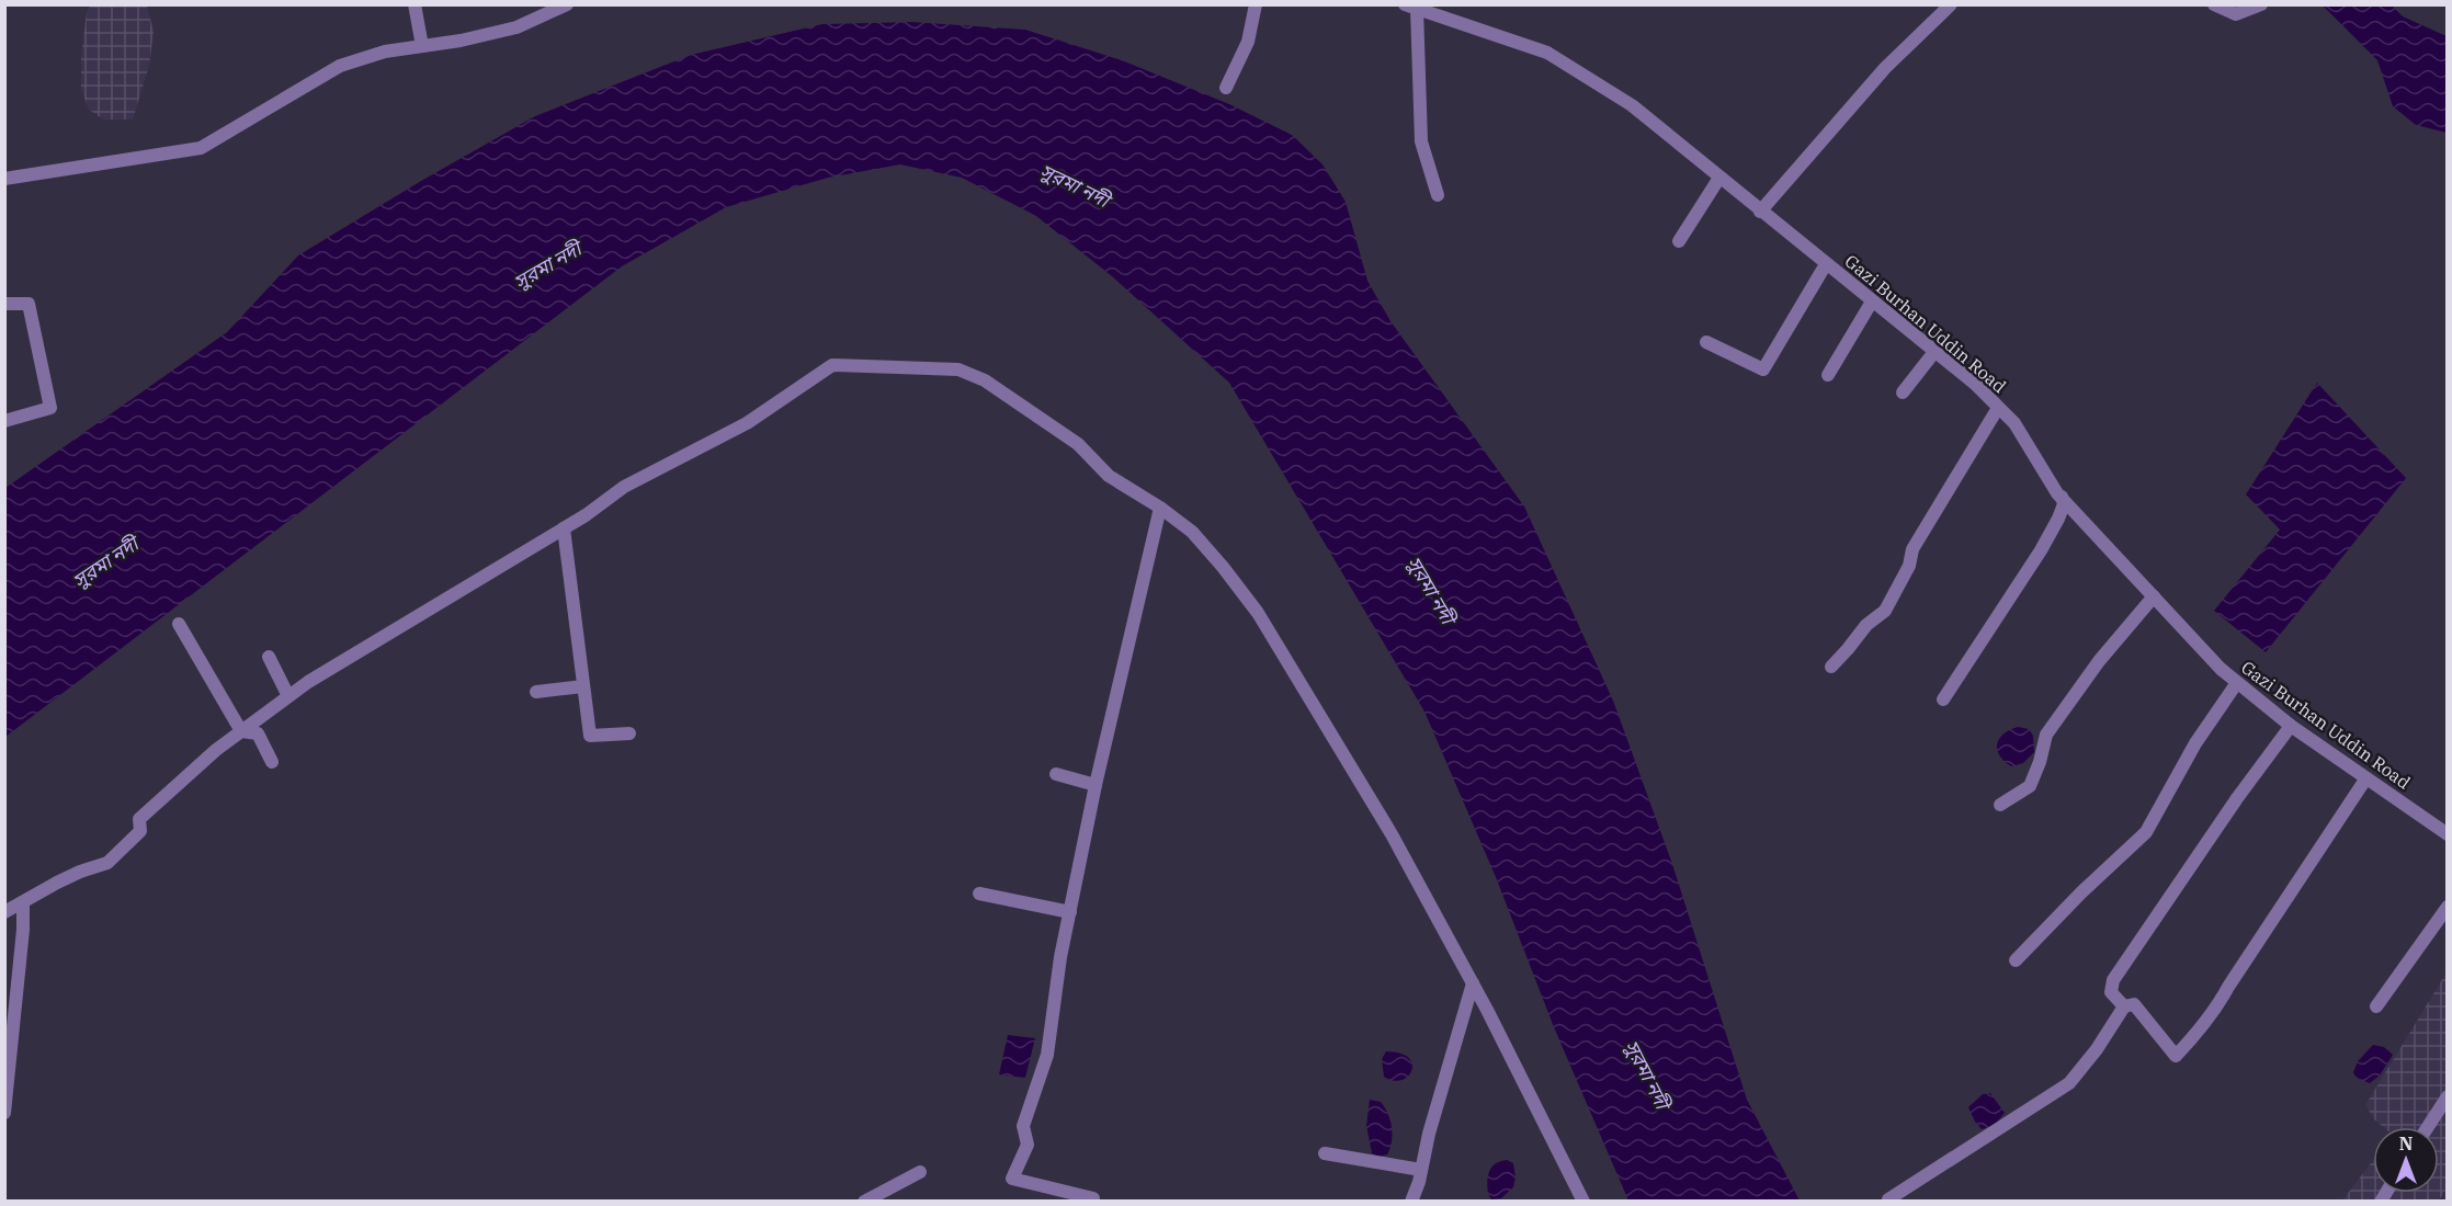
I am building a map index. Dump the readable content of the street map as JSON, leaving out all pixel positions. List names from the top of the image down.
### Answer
{
  "streets": {
    "street": ["Gazi Burhan Uddin Road"]
  },
  "water": ["সুরমা নদী"],
  "north": "top"
}
